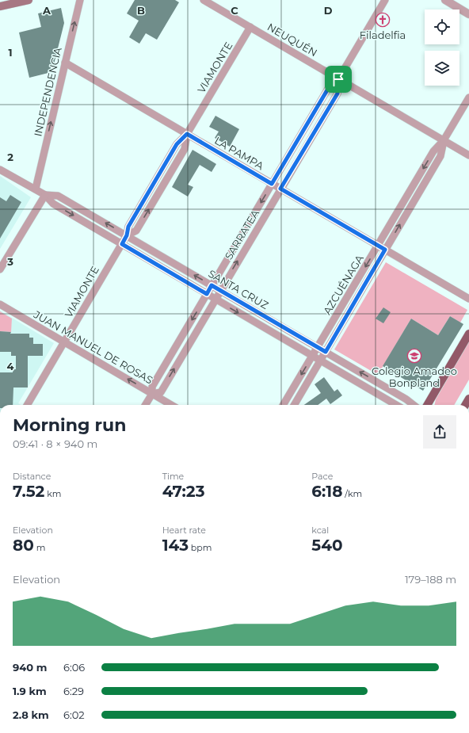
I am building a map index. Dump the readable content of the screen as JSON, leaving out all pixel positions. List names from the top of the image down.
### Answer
{
  "streets": {
    "street": [
      "NEUQUÉN",
      "VIAMONTE",
      "INDEPENDENCIA",
      "LA PAMPA",
      "SARRATEA",
      "AZCUÉNAGA",
      "SANTA CRUZ",
      "JUAN MANUEL DE ROSAS"
    ]
  },
  "crossings": [
    ["NEUQUÉN", "VIAMONTE"],
    ["NEUQUÉN", "SARRATEA"],
    ["NEUQUÉN", "AZCUÉNAGA"],
    ["VIAMONTE", "LA PAMPA"],
    ["VIAMONTE", "SANTA CRUZ"],
    ["VIAMONTE", "JUAN MANUEL DE ROSAS"],
    ["INDEPENDENCIA", "LA PAMPA"],
    ["INDEPENDENCIA", "SANTA CRUZ"],
    ["LA PAMPA", "SARRATEA"],
    ["LA PAMPA", "AZCUÉNAGA"],
    ["SARRATEA", "SANTA CRUZ"],
    ["SARRATEA", "JUAN MANUEL DE ROSAS"],
    ["AZCUÉNAGA", "SANTA CRUZ"]
  ],
  "one_way": ["INDEPENDENCIA", "JUAN MANUEL DE ROSAS"],
  "places": {
    "church": ["Filadelfia"],
    "school or university": ["Colegio Amadeo Bonpland"]
  },
  "page": {
    "heading": ["Morning run", "09:41 · 8 × 940 m"],
    "stats": [
      ["Distance", "7.52 km"],
      ["Time", "47:23"],
      ["Pace", "6:18 /km"],
      ["Elevation", "80 m"],
      ["Heart rate", "143 bpm"],
      ["kcal", "540"]
    ],
    "chart": ["Elevation", "179–188 m"],
    "list": [
      {
        "name": "940 m",
        "note": "6:06"
      },
      {
        "name": "1.9 km",
        "note": "6:29"
      },
      {
        "name": "2.8 km",
        "note": "6:02"
      }
    ]
  },
  "grid": {
    "columns": [
      "A",
      "B",
      "C",
      "D"
    ],
    "rows": [
      "1",
      "2",
      "3",
      "4"
    ]
  }
}
